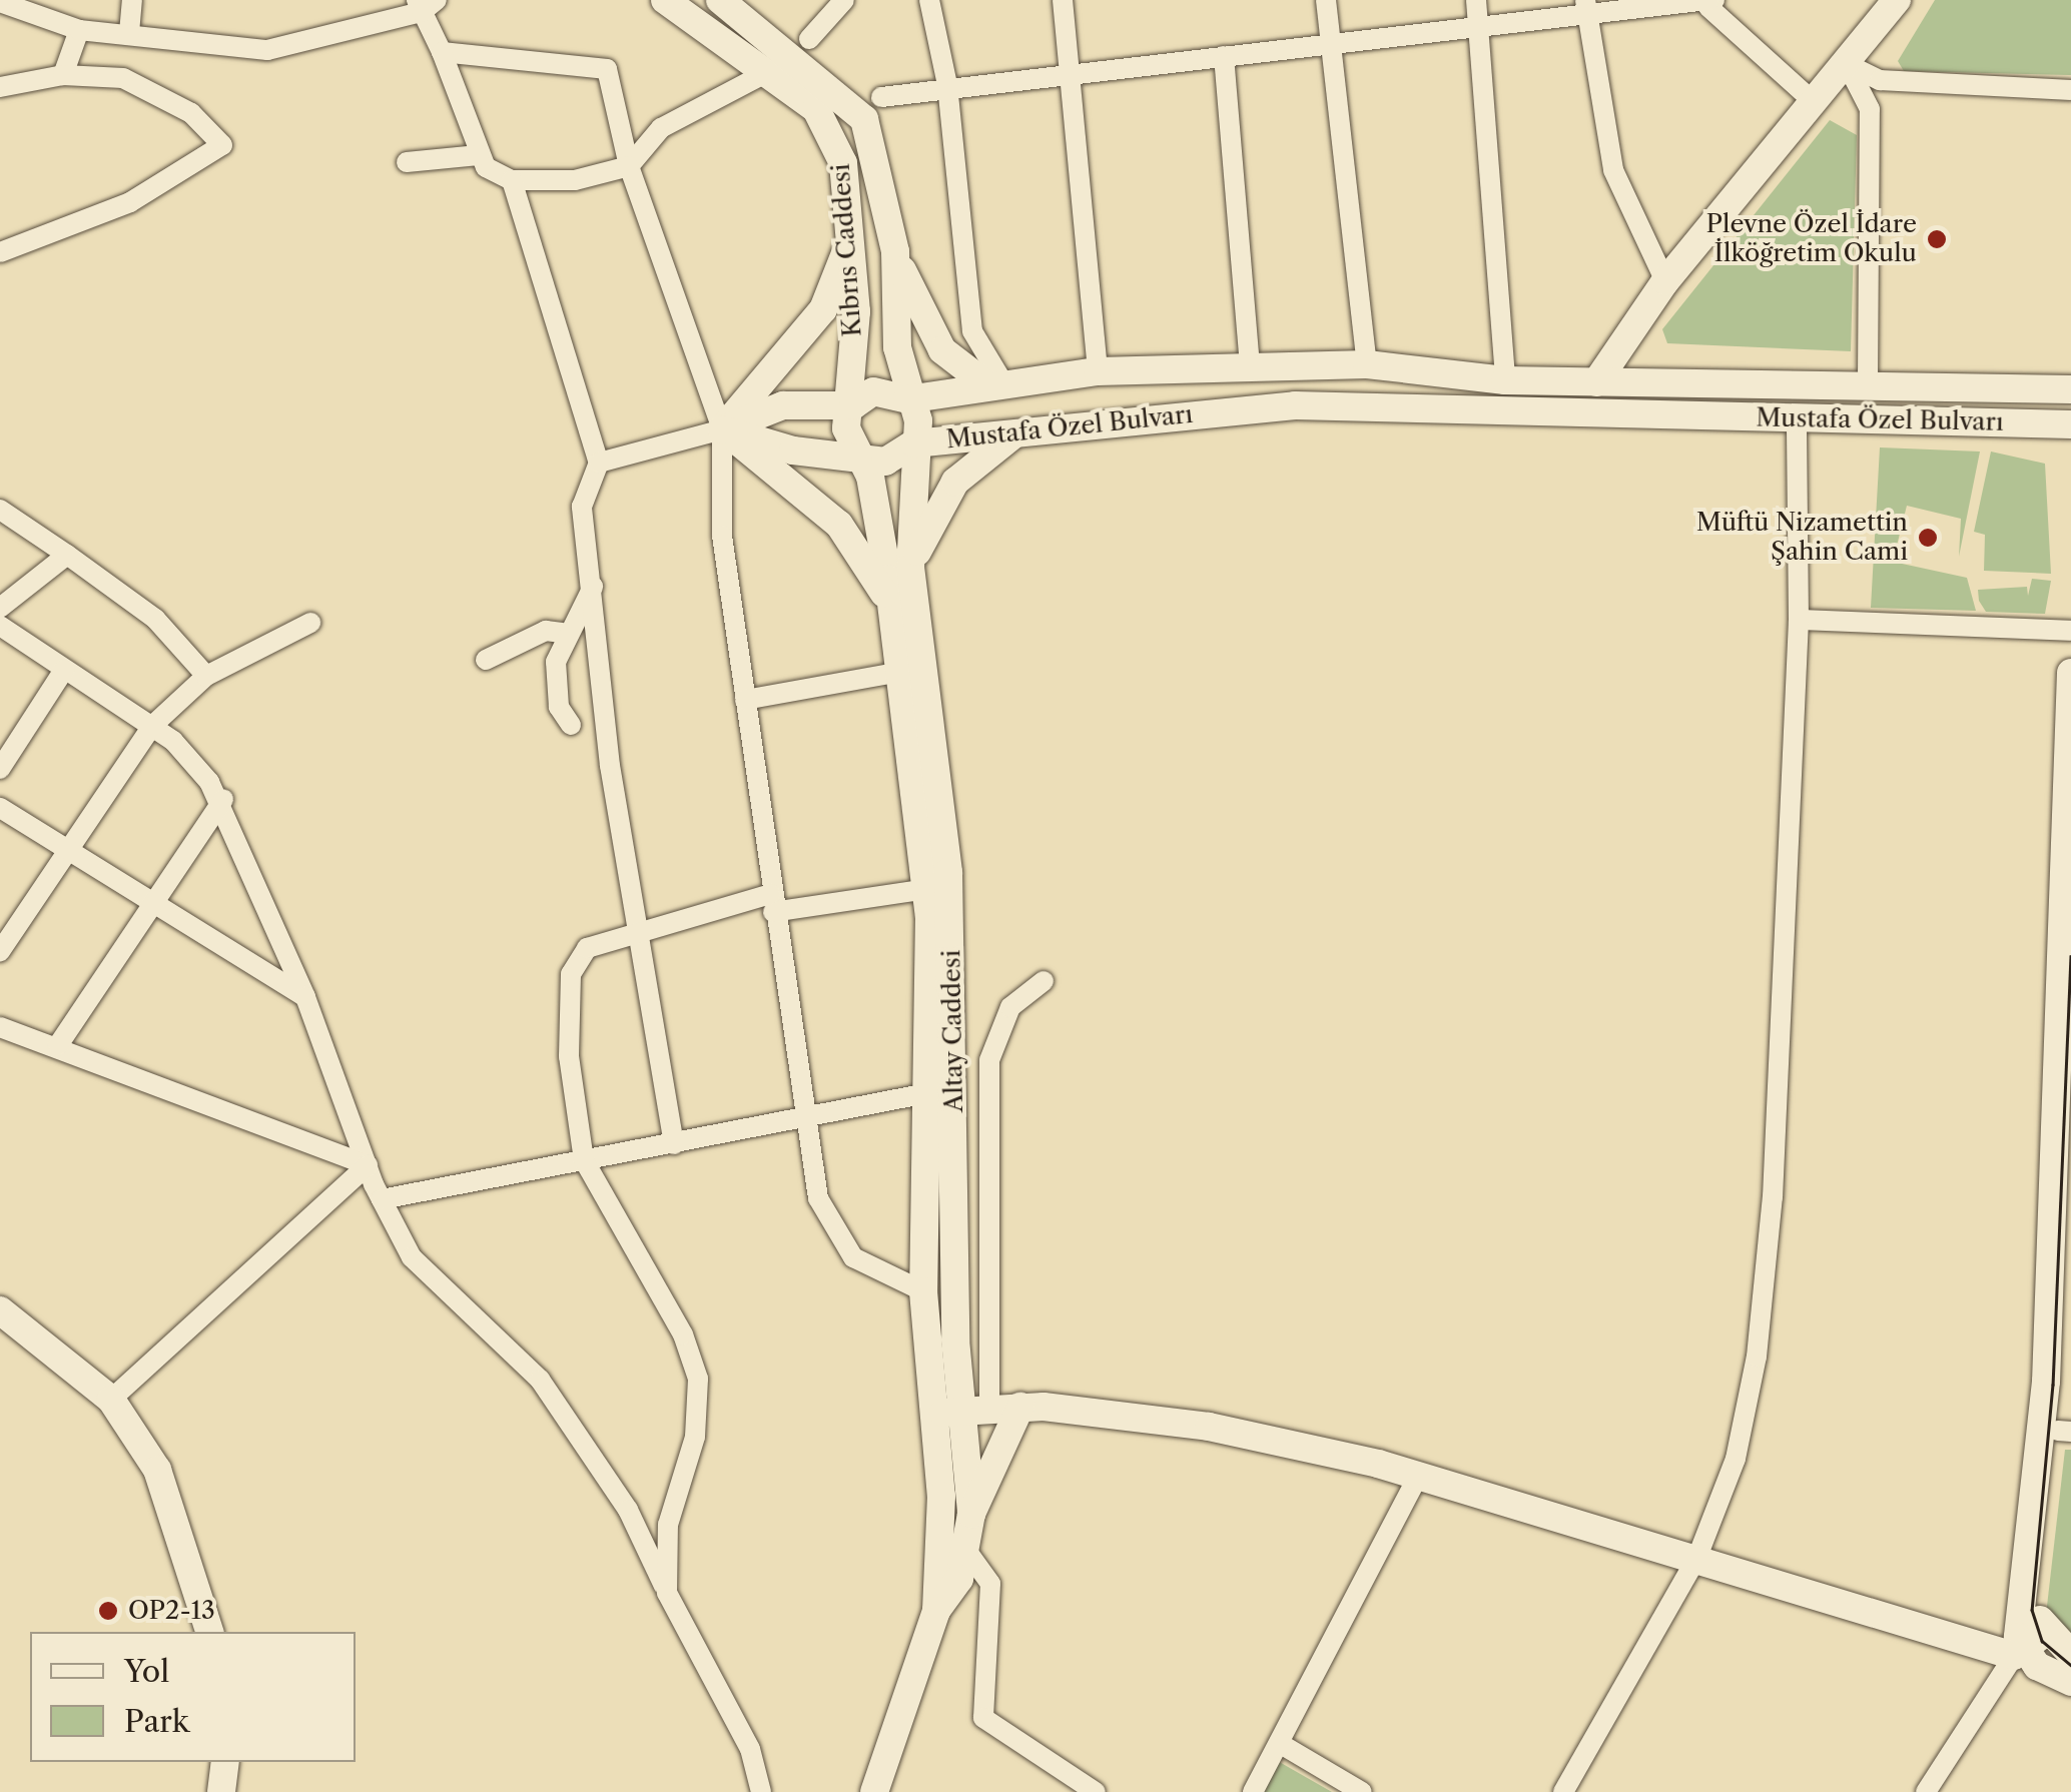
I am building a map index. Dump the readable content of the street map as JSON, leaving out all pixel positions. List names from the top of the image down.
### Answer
{
  "streets": {
    "main road": ["Kıbrıs Caddesi", "Mustafa Özel Bulvarı", "Altay Caddesi"]
  },
  "crossings": [
    ["Kıbrıs Caddesi", "Mustafa Özel Bulvarı"],
    ["Kıbrıs Caddesi", "Altay Caddesi"],
    ["Mustafa Özel Bulvarı", "Altay Caddesi"]
  ],
  "places": ["Plevne Özel İdare İlköğretim Okulu", "Müftü Nizamettin Şahin Cami", "OP2-13"],
  "legend": ["Yol", "Park"]
}
